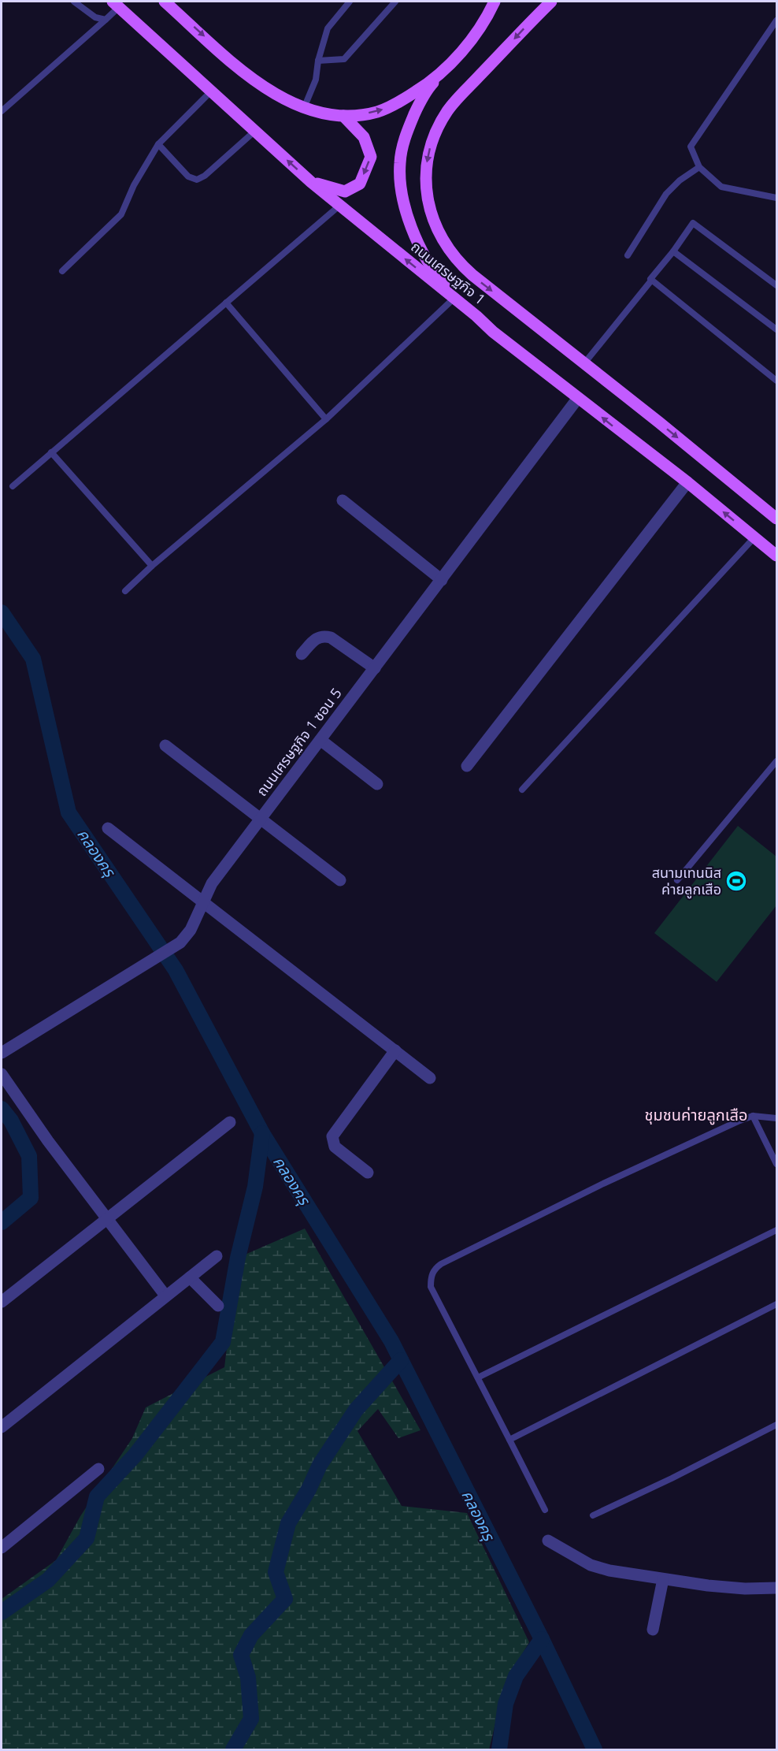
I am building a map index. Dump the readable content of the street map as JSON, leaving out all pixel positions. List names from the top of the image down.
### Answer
{
  "streets": {
    "main road": ["ถนนเศรษฐกิจ 1"],
    "street": ["ถนนเศรษฐกิจ 1 ซอน 5"]
  },
  "crossings": [
    ["ถนนเศรษฐกิจ 1", "ถนนเศรษฐกิจ 1 ซอน 5"]
  ],
  "districts": ["ชุมชนค่ายลูกเสือ"],
  "water": ["คลองครุ"],
  "places": {
    "sports": ["สนามเทนนิส ค่ายลูกเสือ"]
  }
}
